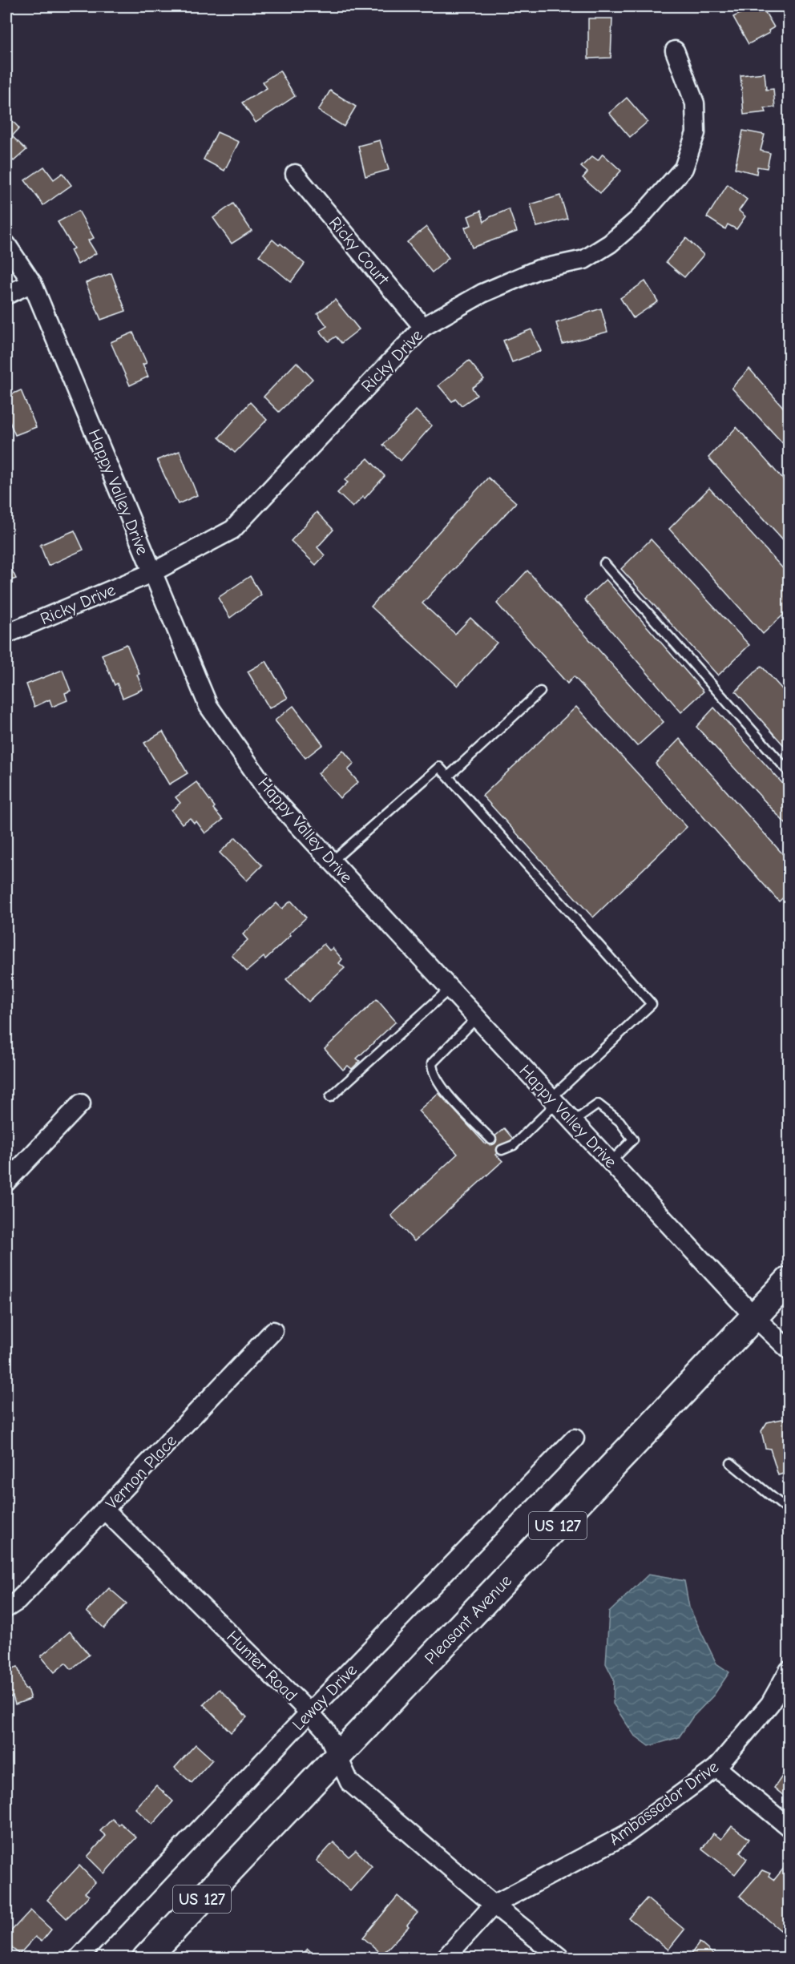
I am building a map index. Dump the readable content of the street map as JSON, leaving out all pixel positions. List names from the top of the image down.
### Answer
{
  "streets": {
    "main road": ["US 127", "Pleasant Avenue"],
    "street": [
      "Ricky Court",
      "Ricky Drive",
      "Happy Valley Drive",
      "Vernon Place",
      "Hunter Road",
      "Leway Drive",
      "Ambassador Drive"
    ]
  },
  "crossings": [
    ["Ricky Court", "Ricky Drive"],
    ["Ricky Drive", "Happy Valley Drive"],
    ["Happy Valley Drive", "Pleasant Avenue"],
    ["Vernon Place", "Hunter Road"],
    ["Pleasant Avenue", "Hunter Road"],
    ["Hunter Road", "Leway Drive"],
    ["Hunter Road", "Ambassador Drive"]
  ]
}
